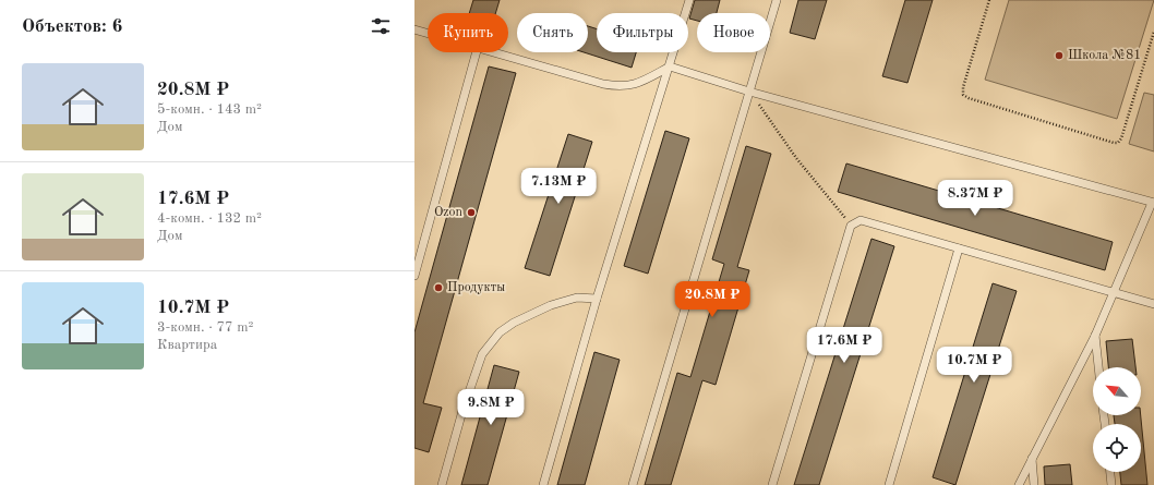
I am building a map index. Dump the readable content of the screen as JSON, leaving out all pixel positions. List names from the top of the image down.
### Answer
{
  "places": ["Школа №81", "Ozon", "Продукты"],
  "north": "top left",
  "page": {
    "heading": "Объектов: 6",
    "chip": [
      "Купить",
      "Снять",
      "Фильтры",
      "Новое"
    ],
    "list": [
      {
        "name": "20.8M ₽",
        "note": "5-комн. · 143 m² · Дом"
      },
      {
        "name": "17.6M ₽",
        "note": "4-комн. · 132 m² · Дом"
      },
      {
        "name": "10.7M ₽",
        "note": "3-комн. · 77 m² · Квартира"
      }
    ],
    "price": [
      "7.13M ₽",
      "8.37M ₽",
      "20.8M ₽",
      "17.6M ₽",
      "10.7M ₽",
      "9.8M ₽"
    ]
  }
}
